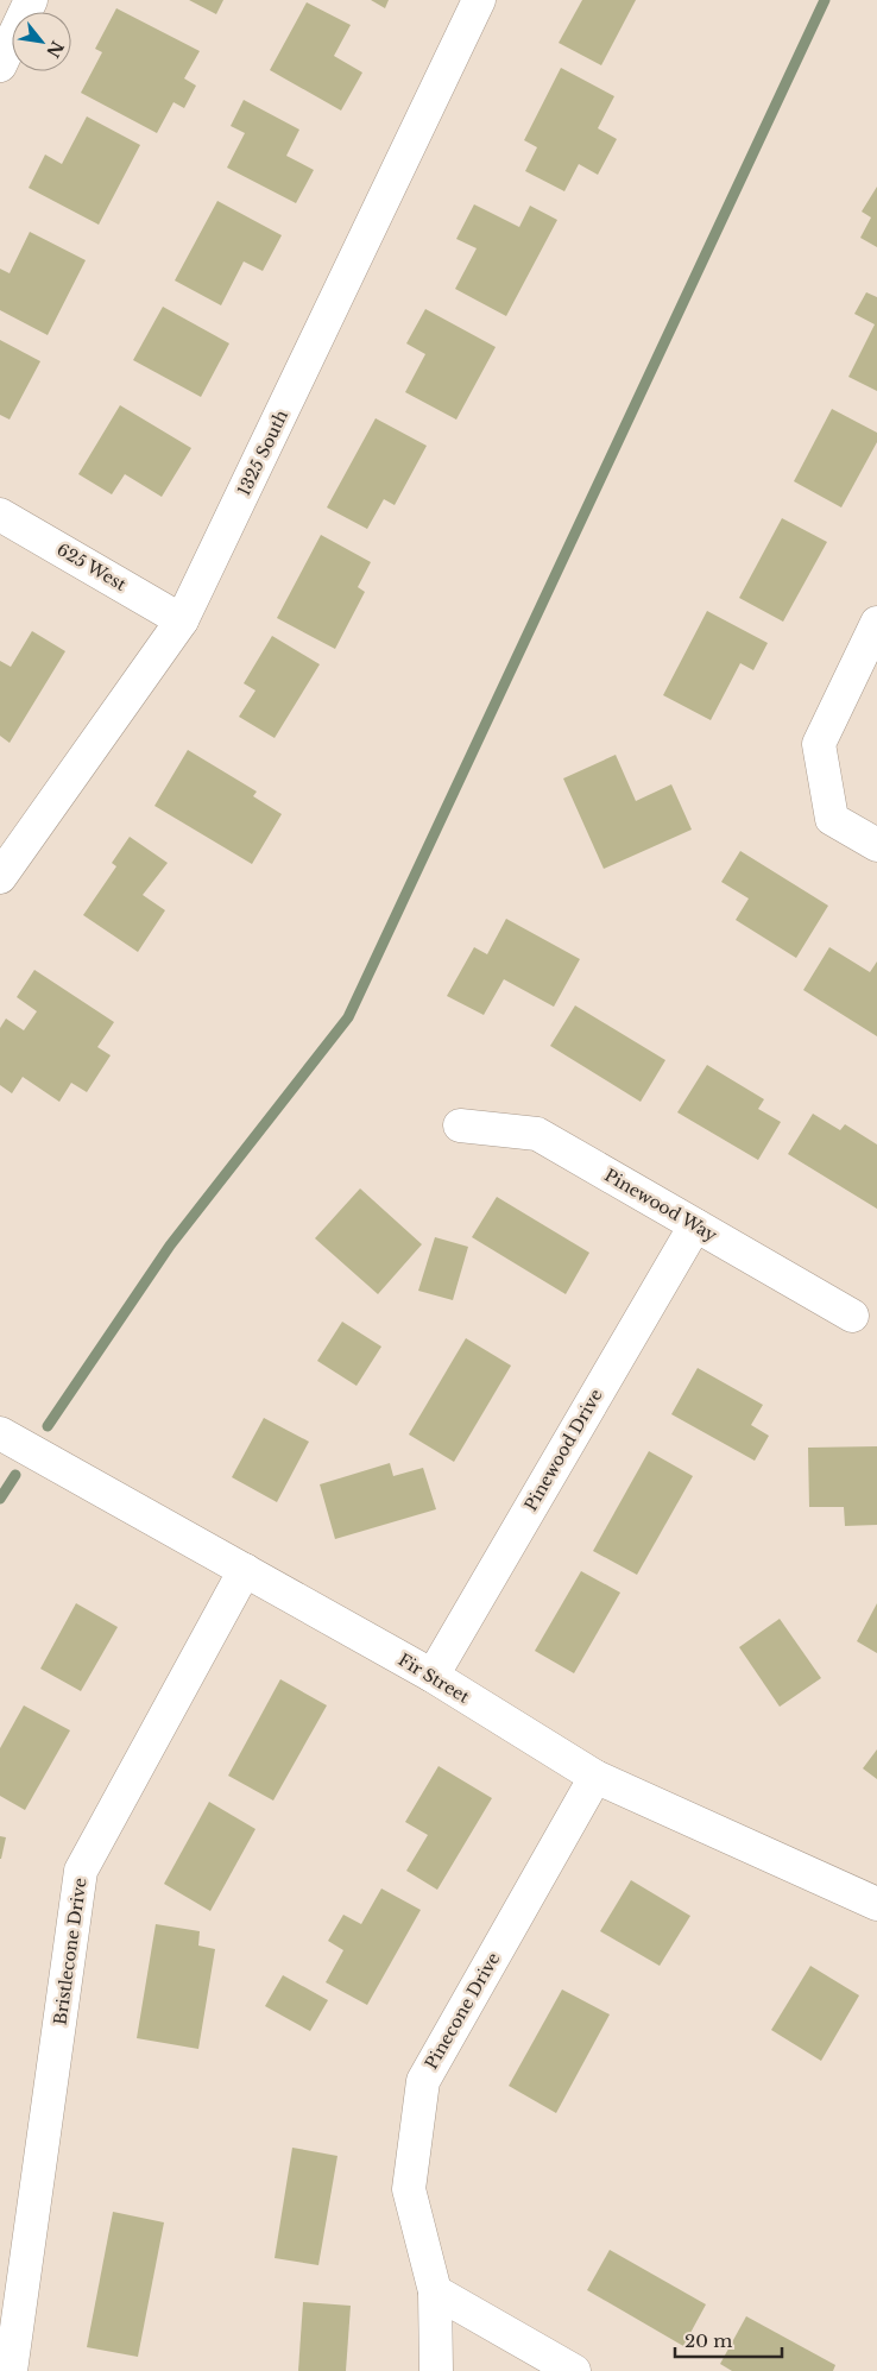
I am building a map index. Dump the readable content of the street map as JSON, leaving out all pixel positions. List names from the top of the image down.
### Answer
{
  "streets": {
    "street": [
      "1325 South",
      "625 West",
      "Pinewood Way",
      "Pinewood Drive",
      "Fir Street",
      "Bristlecone Drive",
      "Pinecone Drive"
    ]
  },
  "crossings": [
    ["1325 South", "625 West"],
    ["Pinewood Way", "Pinewood Drive"],
    ["Pinewood Drive", "Fir Street"],
    ["Fir Street", "Bristlecone Drive"],
    ["Fir Street", "Pinecone Drive"]
  ],
  "scale_bar": "20 m",
  "north": "bottom right"
}
